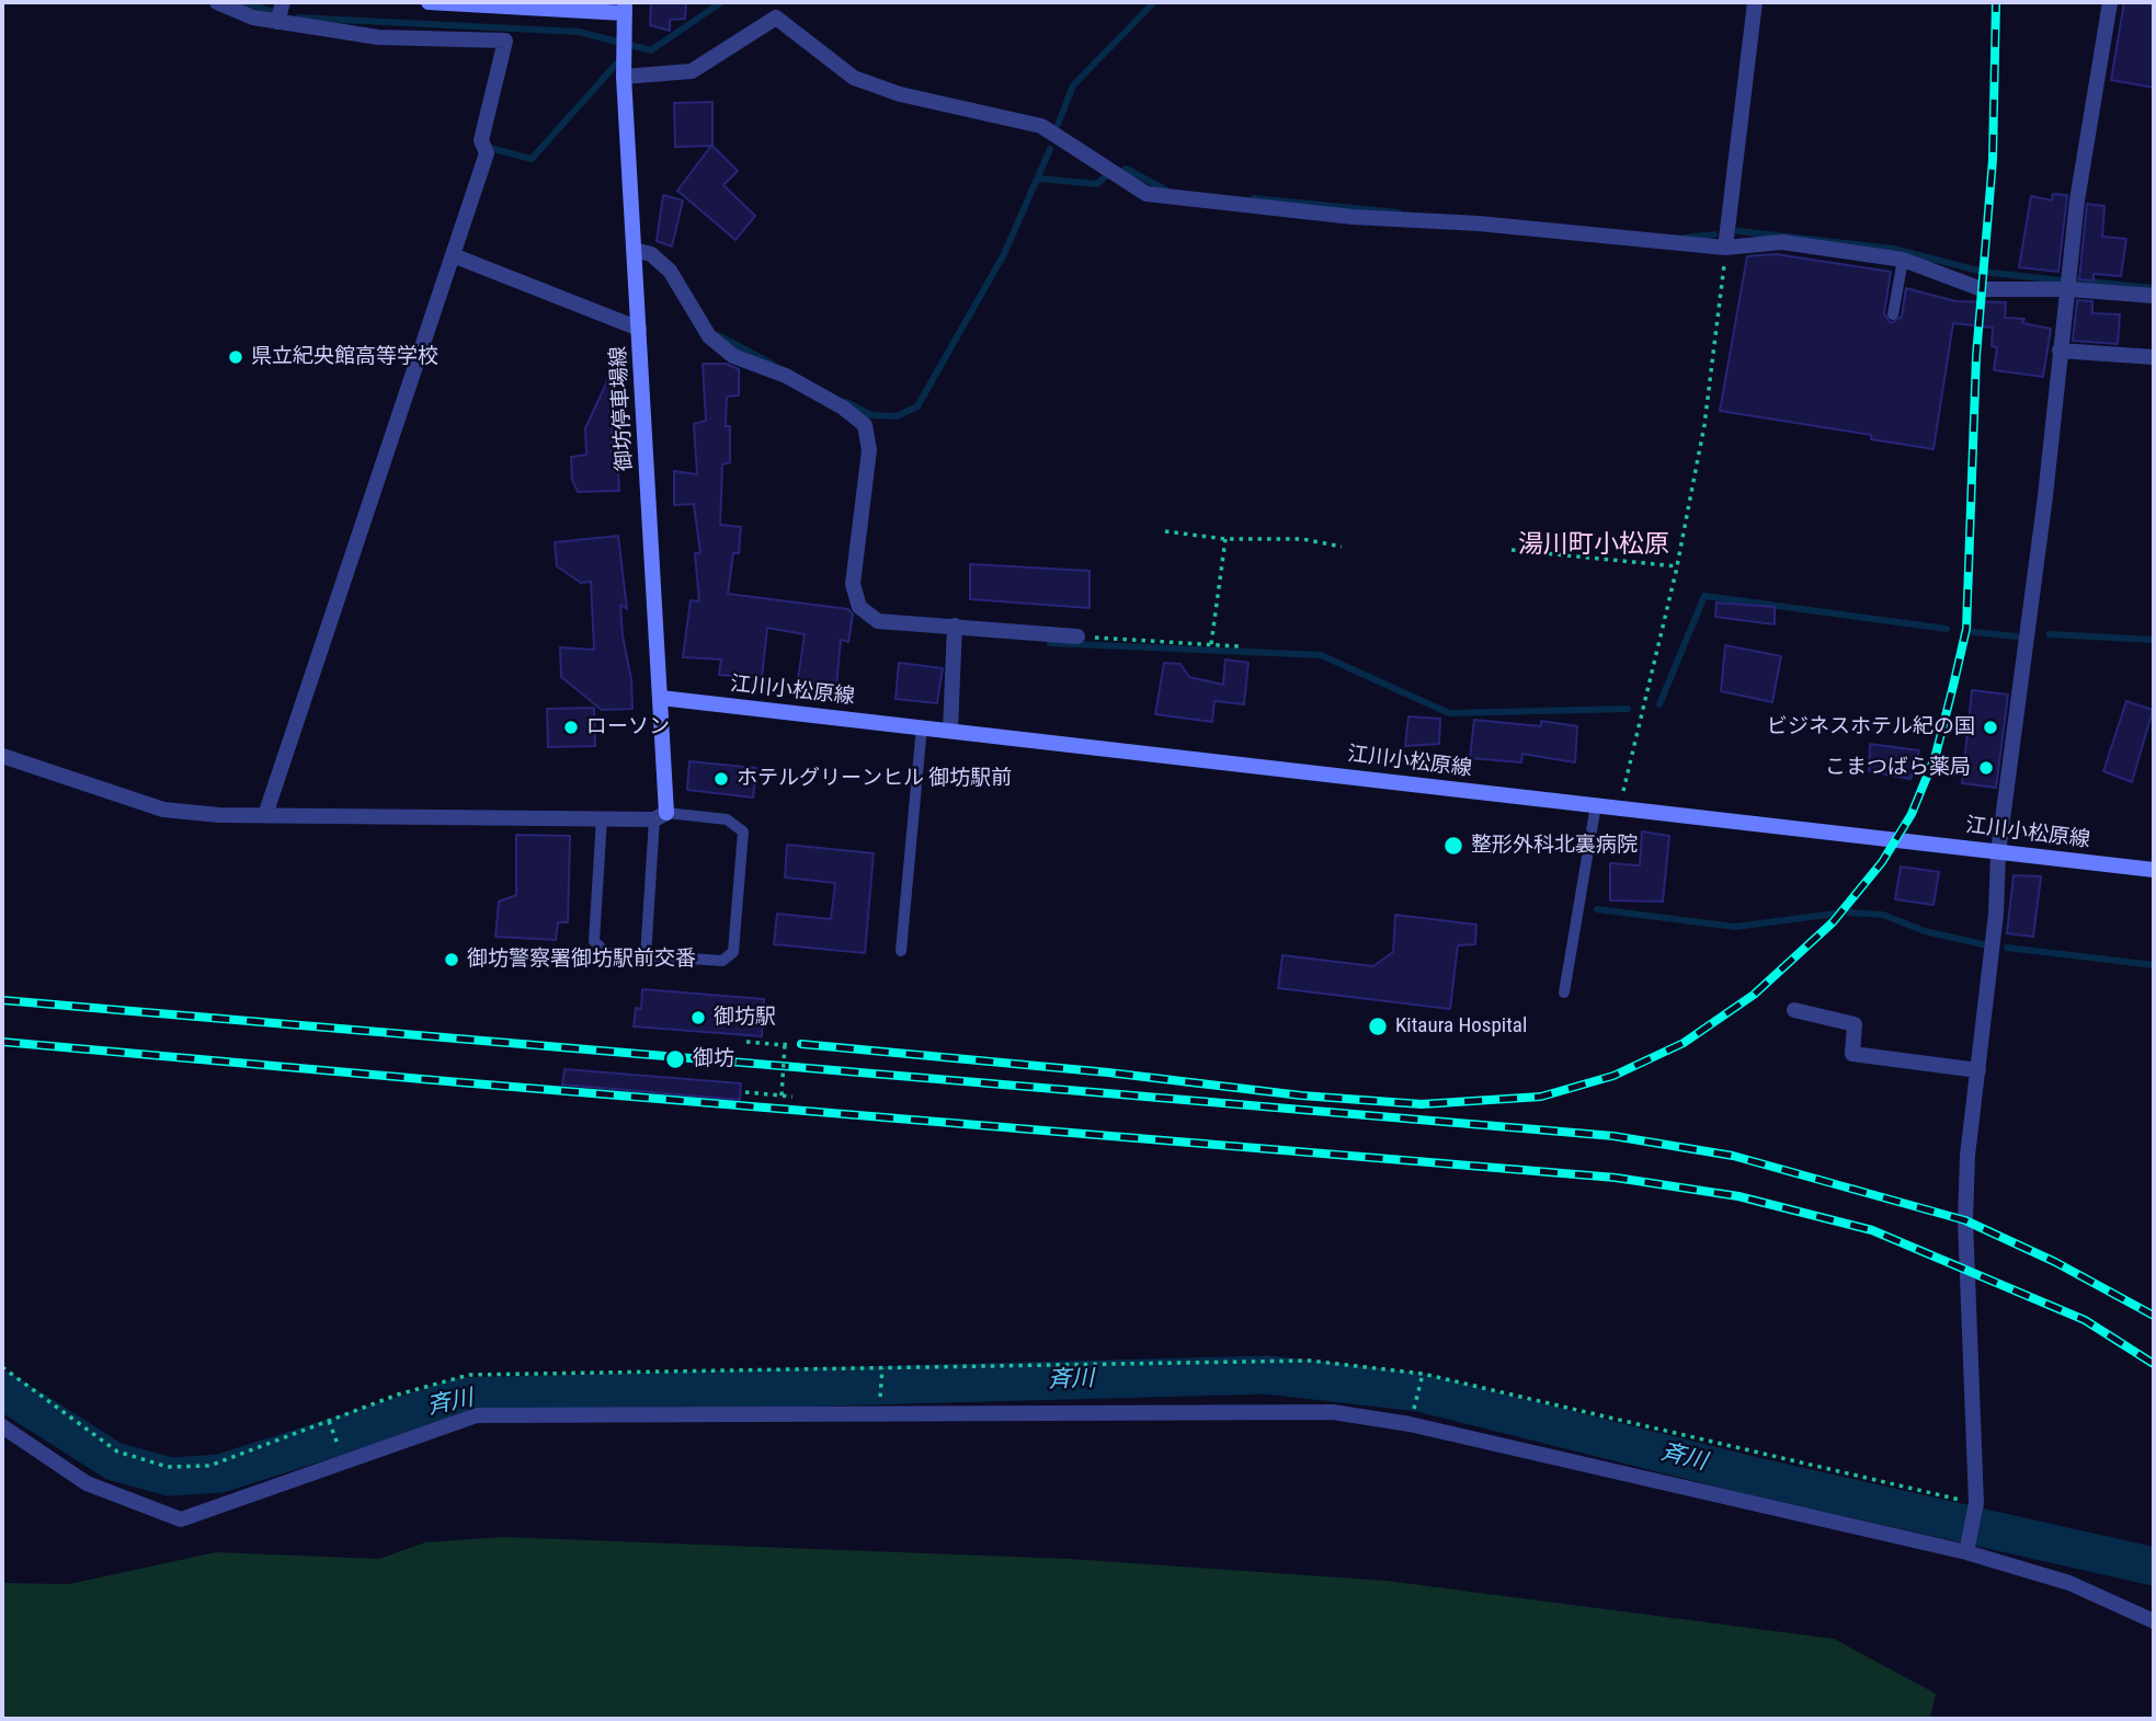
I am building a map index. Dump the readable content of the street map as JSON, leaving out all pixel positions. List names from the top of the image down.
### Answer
{
  "streets": {
    "main road": ["御坊停車場線", "江川小松原線"]
  },
  "crossings": [
    ["御坊停車場線", "江川小松原線"]
  ],
  "districts": ["湯川町小松原"],
  "water": ["斉川"],
  "places": [
    "県立紀央館高等学校",
    "ローソン",
    "ビジネスホテル紀の国",
    "こまつばら薬局",
    "ホテルグリーンヒル 御坊駅前",
    "整形外科北裏病院",
    "御坊警察署御坊駅前交番",
    "御坊駅",
    "Kitaura Hospital",
    "御坊"
  ]
}
